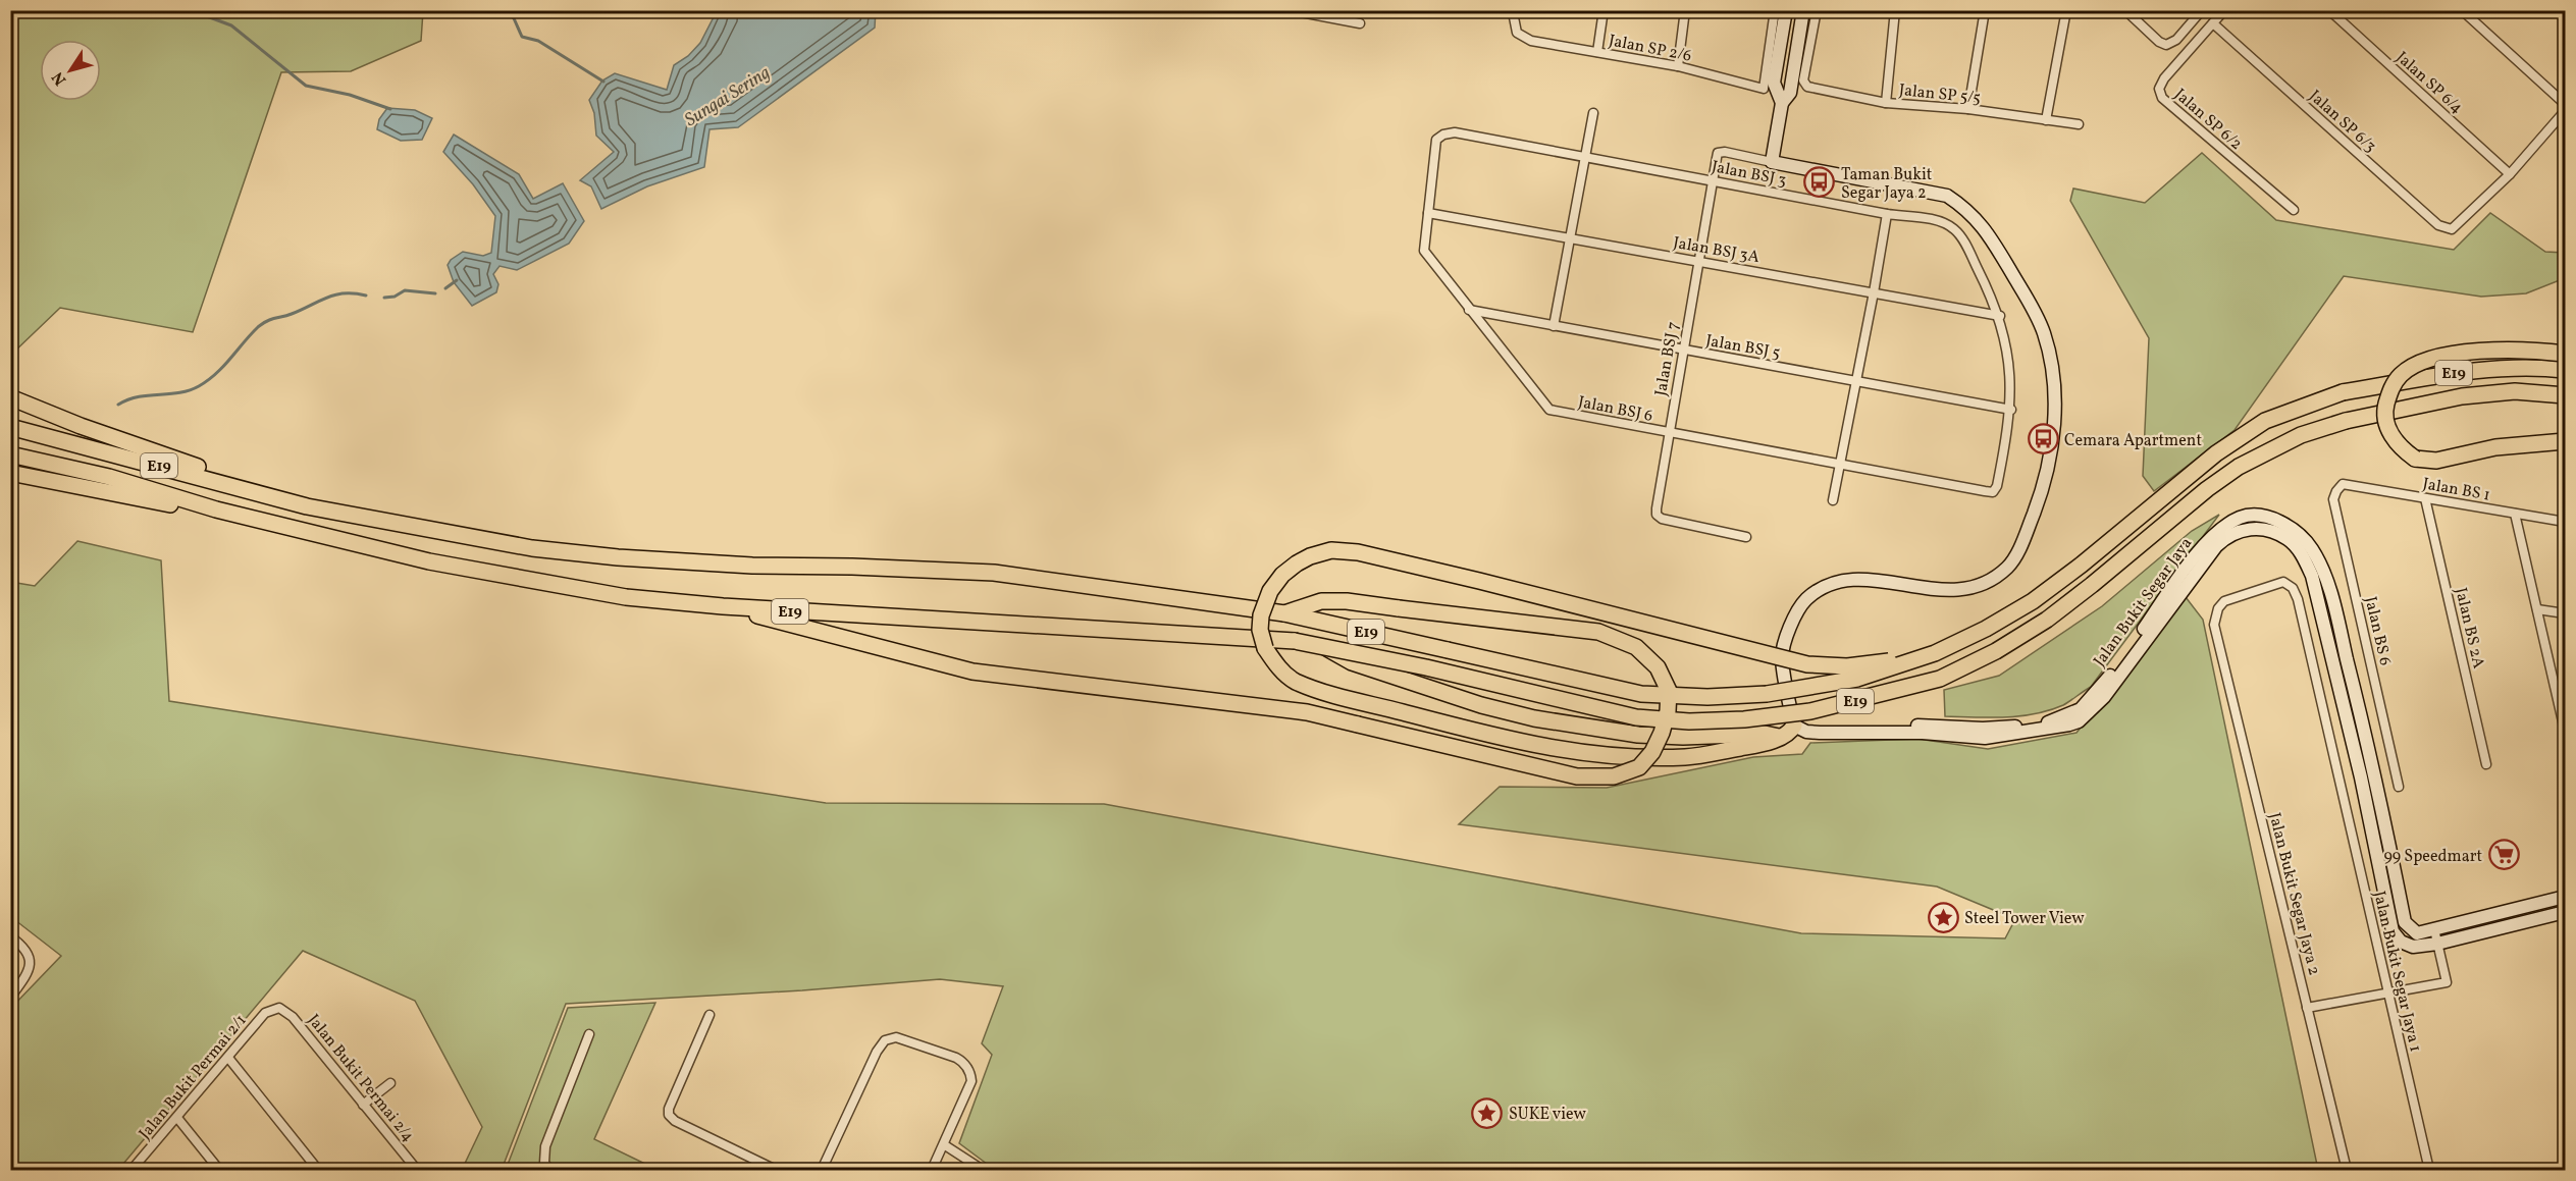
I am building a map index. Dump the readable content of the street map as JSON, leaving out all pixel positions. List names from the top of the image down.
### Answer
{
  "streets": {
    "highway": ["E19"],
    "street": [
      "Jalan SP 2/6",
      "Jalan SP 6/4",
      "Jalan SP 5/5",
      "Jalan SP 6/2",
      "Jalan SP 6/3",
      "Jalan BSJ 3",
      "Jalan BSJ 3A",
      "Jalan BSJ 5",
      "Jalan BSJ 7",
      "Jalan BSJ 6",
      "Jalan BS 1",
      "Jalan Bukit Segar Jaya",
      "Jalan BS 2A",
      "Jalan BS 6",
      "Jalan Bukit Segar Jaya 2",
      "Jalan Bukit Segar Jaya 1",
      "Jalan Bukit Permai 2/1",
      "Jalan Bukit Permai 2/4"
    ]
  },
  "crossings": [
    ["Jalan SP 6/4", "Jalan SP 6/3"],
    ["Jalan SP 6/2", "Jalan SP 6/3"],
    ["Jalan BSJ 3", "Jalan BSJ 3A"],
    ["Jalan BSJ 3", "Jalan BSJ 5"],
    ["Jalan BSJ 3", "Jalan BSJ 7"],
    ["Jalan BSJ 3", "Jalan BSJ 6"],
    ["Jalan BSJ 3A", "Jalan BSJ 7"],
    ["Jalan BSJ 3A", "Jalan BSJ 6"],
    ["Jalan BSJ 5", "Jalan BSJ 7"],
    ["Jalan BSJ 5", "Jalan BSJ 6"],
    ["Jalan BSJ 7", "Jalan BSJ 6"],
    ["Jalan BS 1", "Jalan BS 2A"],
    ["Jalan BS 1", "Jalan BS 6"],
    ["Jalan Bukit Segar Jaya 2", "Jalan Bukit Segar Jaya 1"],
    ["Jalan Bukit Permai 2/1", "Jalan Bukit Permai 2/4"]
  ],
  "water": ["Sungai Sering"],
  "places": {
    "bus stop": ["Taman Bukit Segar Jaya 2", "Cemara Apartment"],
    "supermarket": ["99 Speedmart"],
    "place": ["Steel Tower View", "SUKE view"]
  },
  "north": "bottom left"
}
